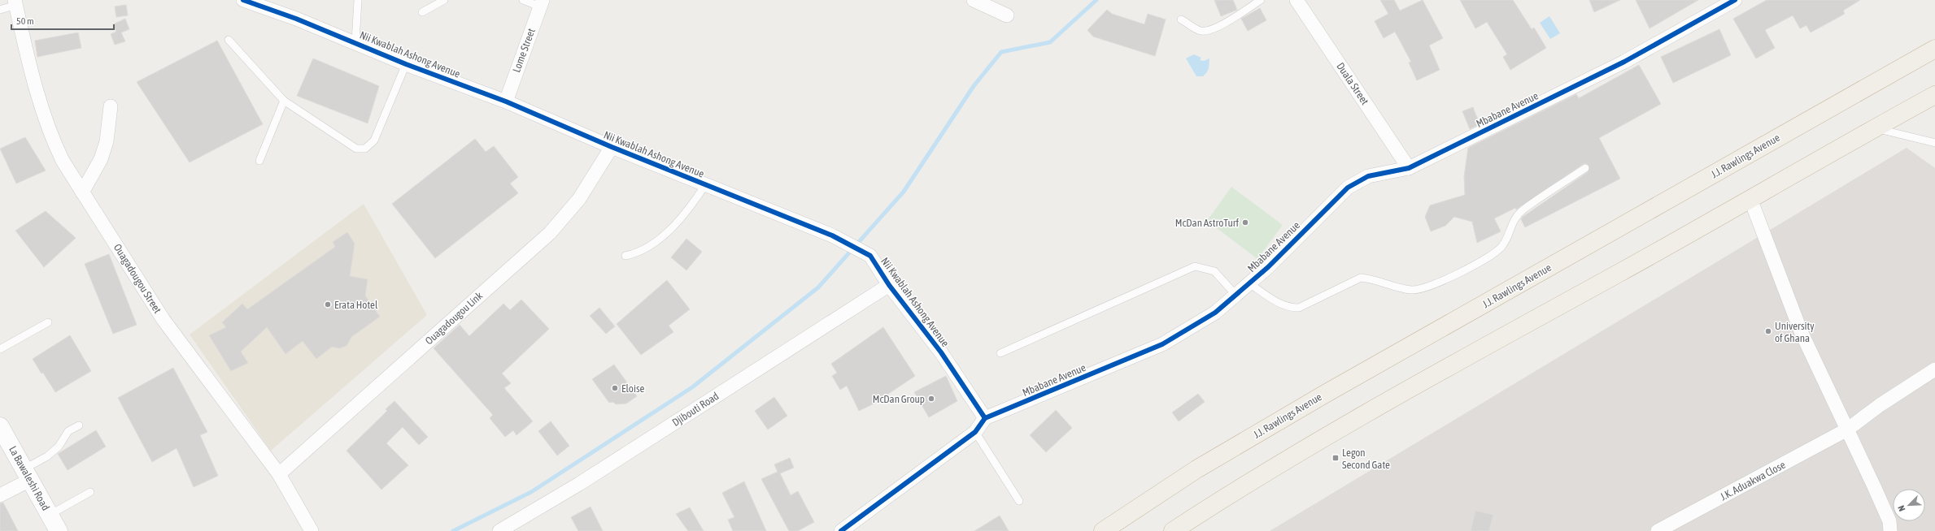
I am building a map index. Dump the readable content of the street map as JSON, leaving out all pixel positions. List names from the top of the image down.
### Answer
{
  "streets": {
    "highway": ["J.J. Rawlings Avenue"],
    "main road": ["La Bawaleshi Road"],
    "street": [
      "Lome Street",
      "Nii Kwablah Ashong Avenue",
      "Duala Street",
      "Mbabane Avenue",
      "Ouagadougou Street",
      "Ouagadougou Link",
      "Djibouti Road",
      "J.K. Aduakwa Close"
    ]
  },
  "crossings": [
    ["Lome Street", "Nii Kwablah Ashong Avenue"],
    ["Nii Kwablah Ashong Avenue", "Mbabane Avenue"],
    ["Nii Kwablah Ashong Avenue", "Ouagadougou Link"],
    ["Nii Kwablah Ashong Avenue", "Djibouti Road"],
    ["Duala Street", "Mbabane Avenue"],
    ["Ouagadougou Street", "Ouagadougou Link"]
  ],
  "places": {
    "other": [
      "McDan AstroTurf",
      "Erata Hotel",
      "University of Ghana",
      "Eloise",
      "McDan Group"
    ],
    "transit": ["Legon Second Gate"]
  },
  "scale_bar": "50 m",
  "north": "bottom left"
}
